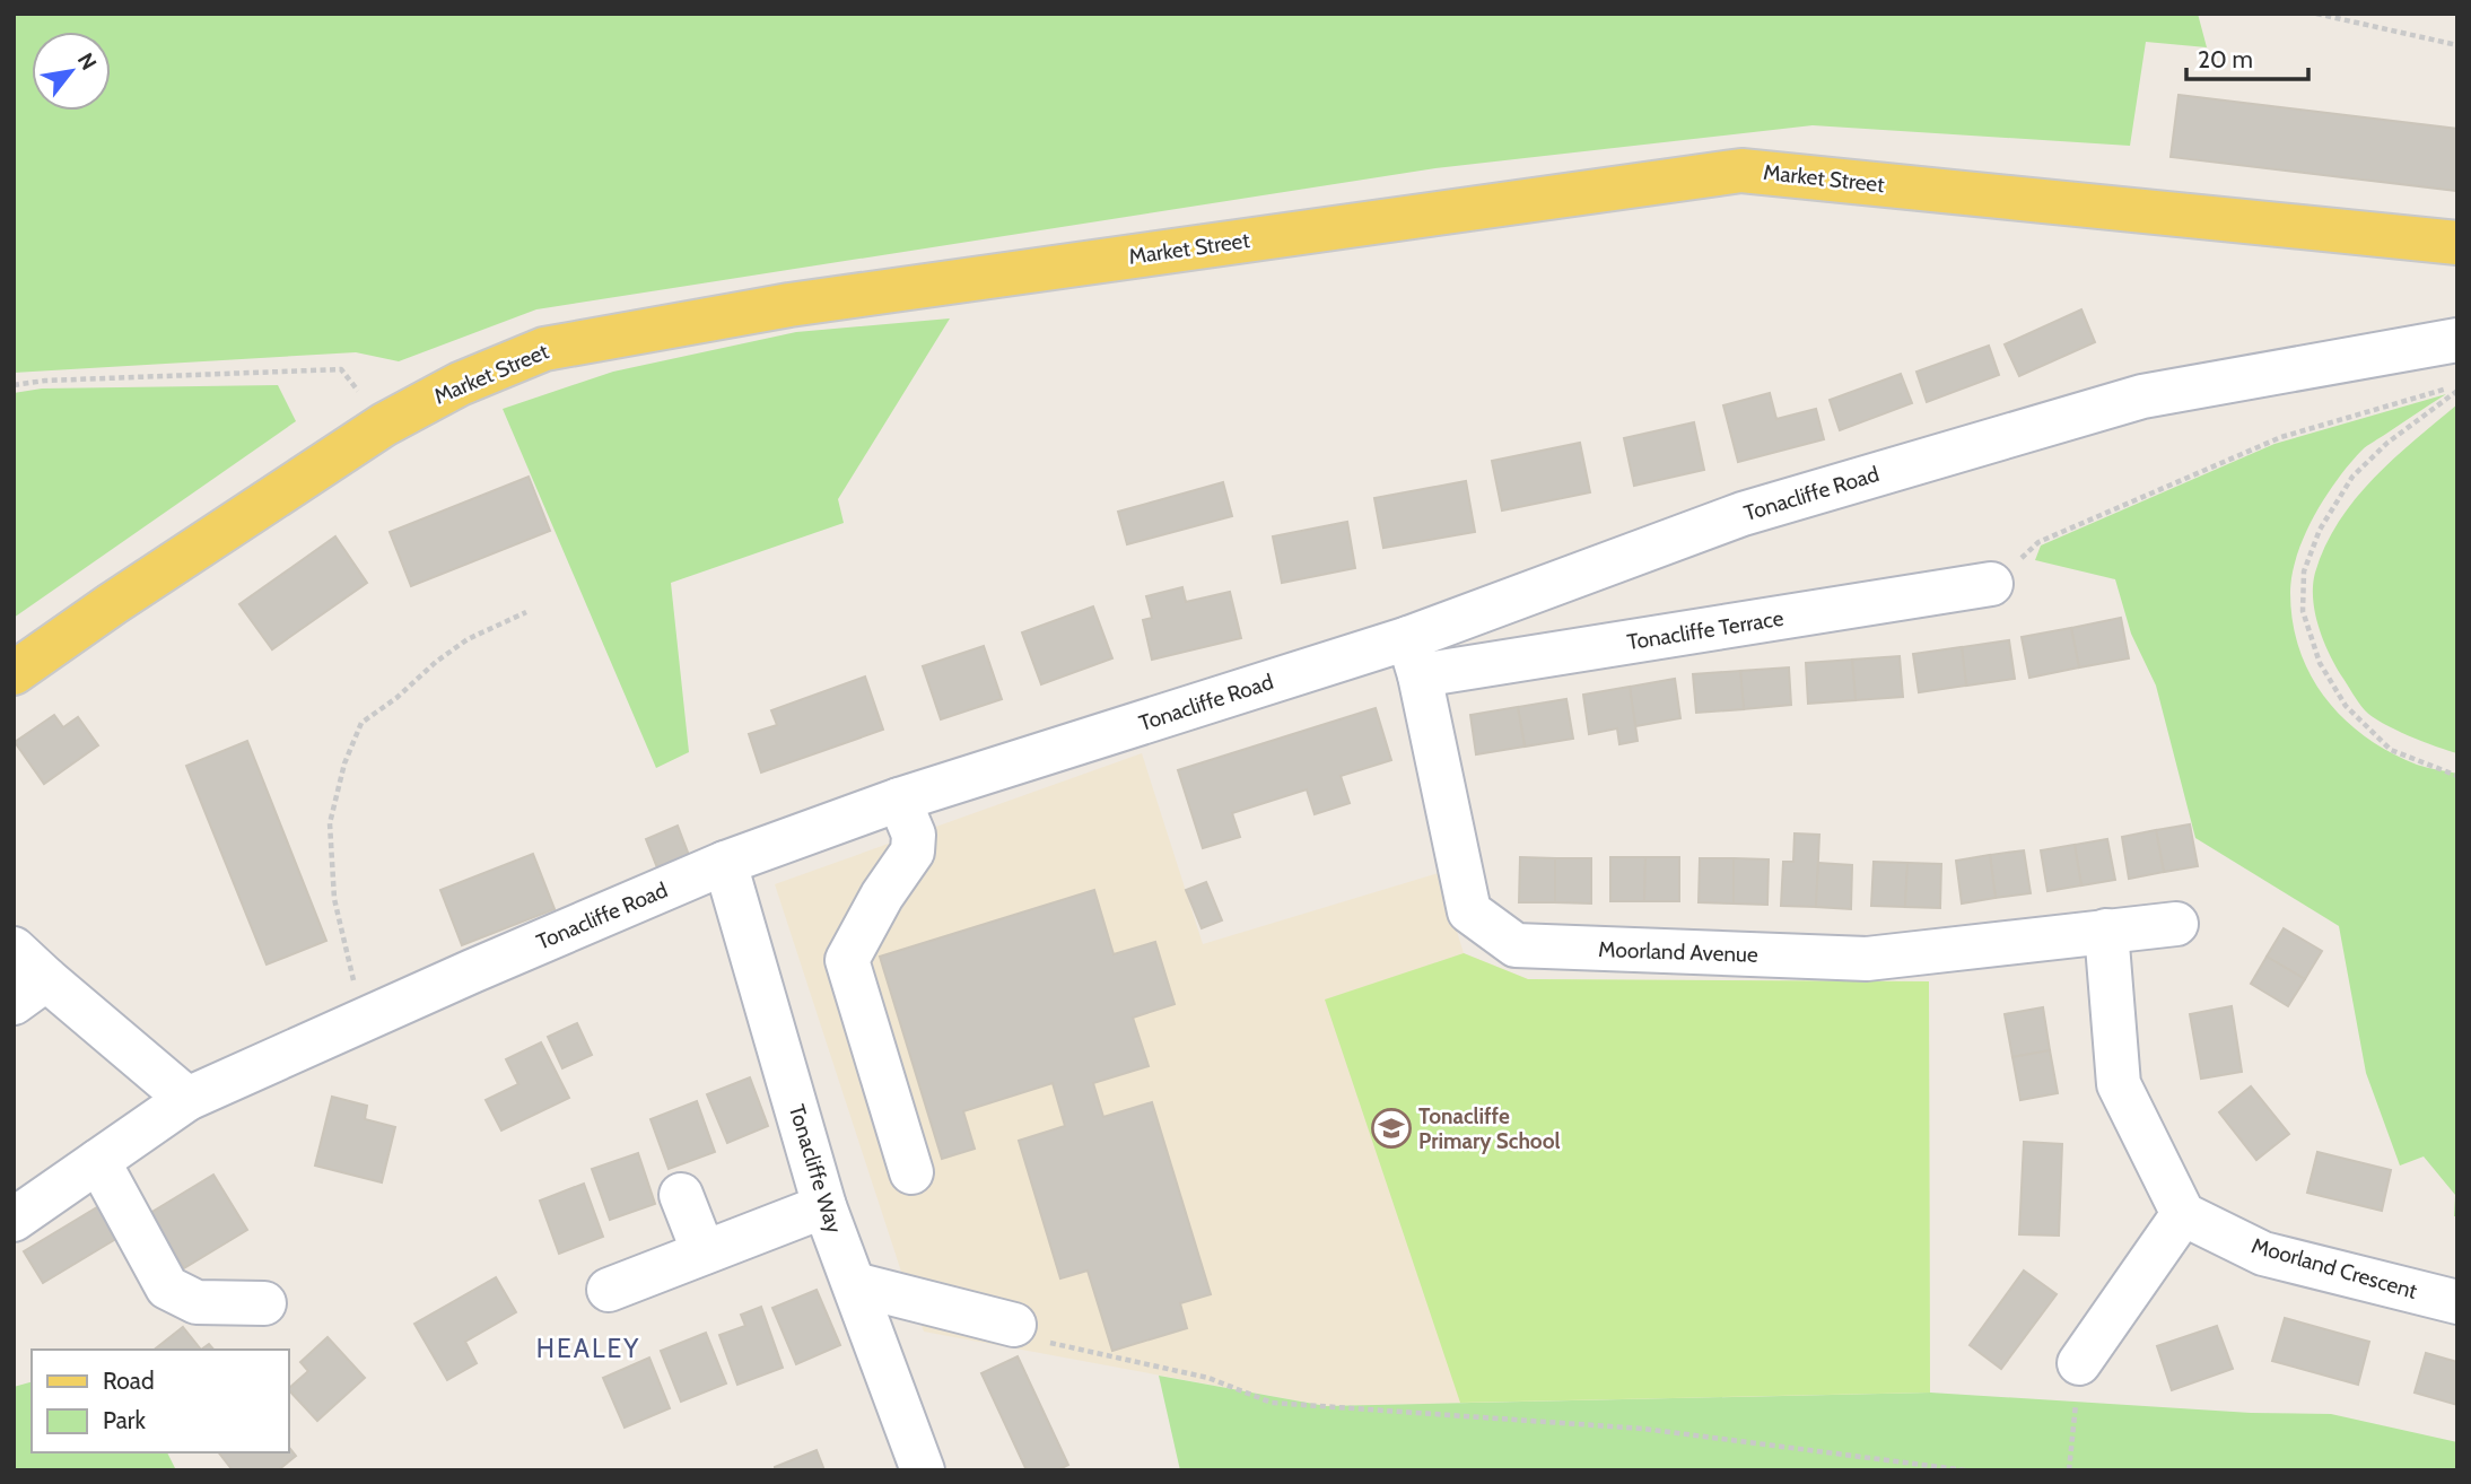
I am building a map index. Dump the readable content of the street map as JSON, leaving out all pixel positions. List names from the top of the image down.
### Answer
{
  "streets": {
    "main road": ["Market Street"],
    "street": [
      "Tonacliffe Road",
      "Tonacliffe Terrace",
      "Moorland Avenue",
      "Tonacliffe Way",
      "Moorland Crescent"
    ]
  },
  "crossings": [
    ["Tonacliffe Road", "Tonacliffe Terrace"],
    ["Tonacliffe Road", "Moorland Avenue"],
    ["Tonacliffe Road", "Tonacliffe Way"],
    ["Tonacliffe Terrace", "Moorland Avenue"]
  ],
  "districts": ["HEALEY"],
  "places": {
    "school or university": ["Tonacliffe Primary School"]
  },
  "legend": ["Road", "Park"],
  "scale_bar": "20 m",
  "north": "top right"
}
